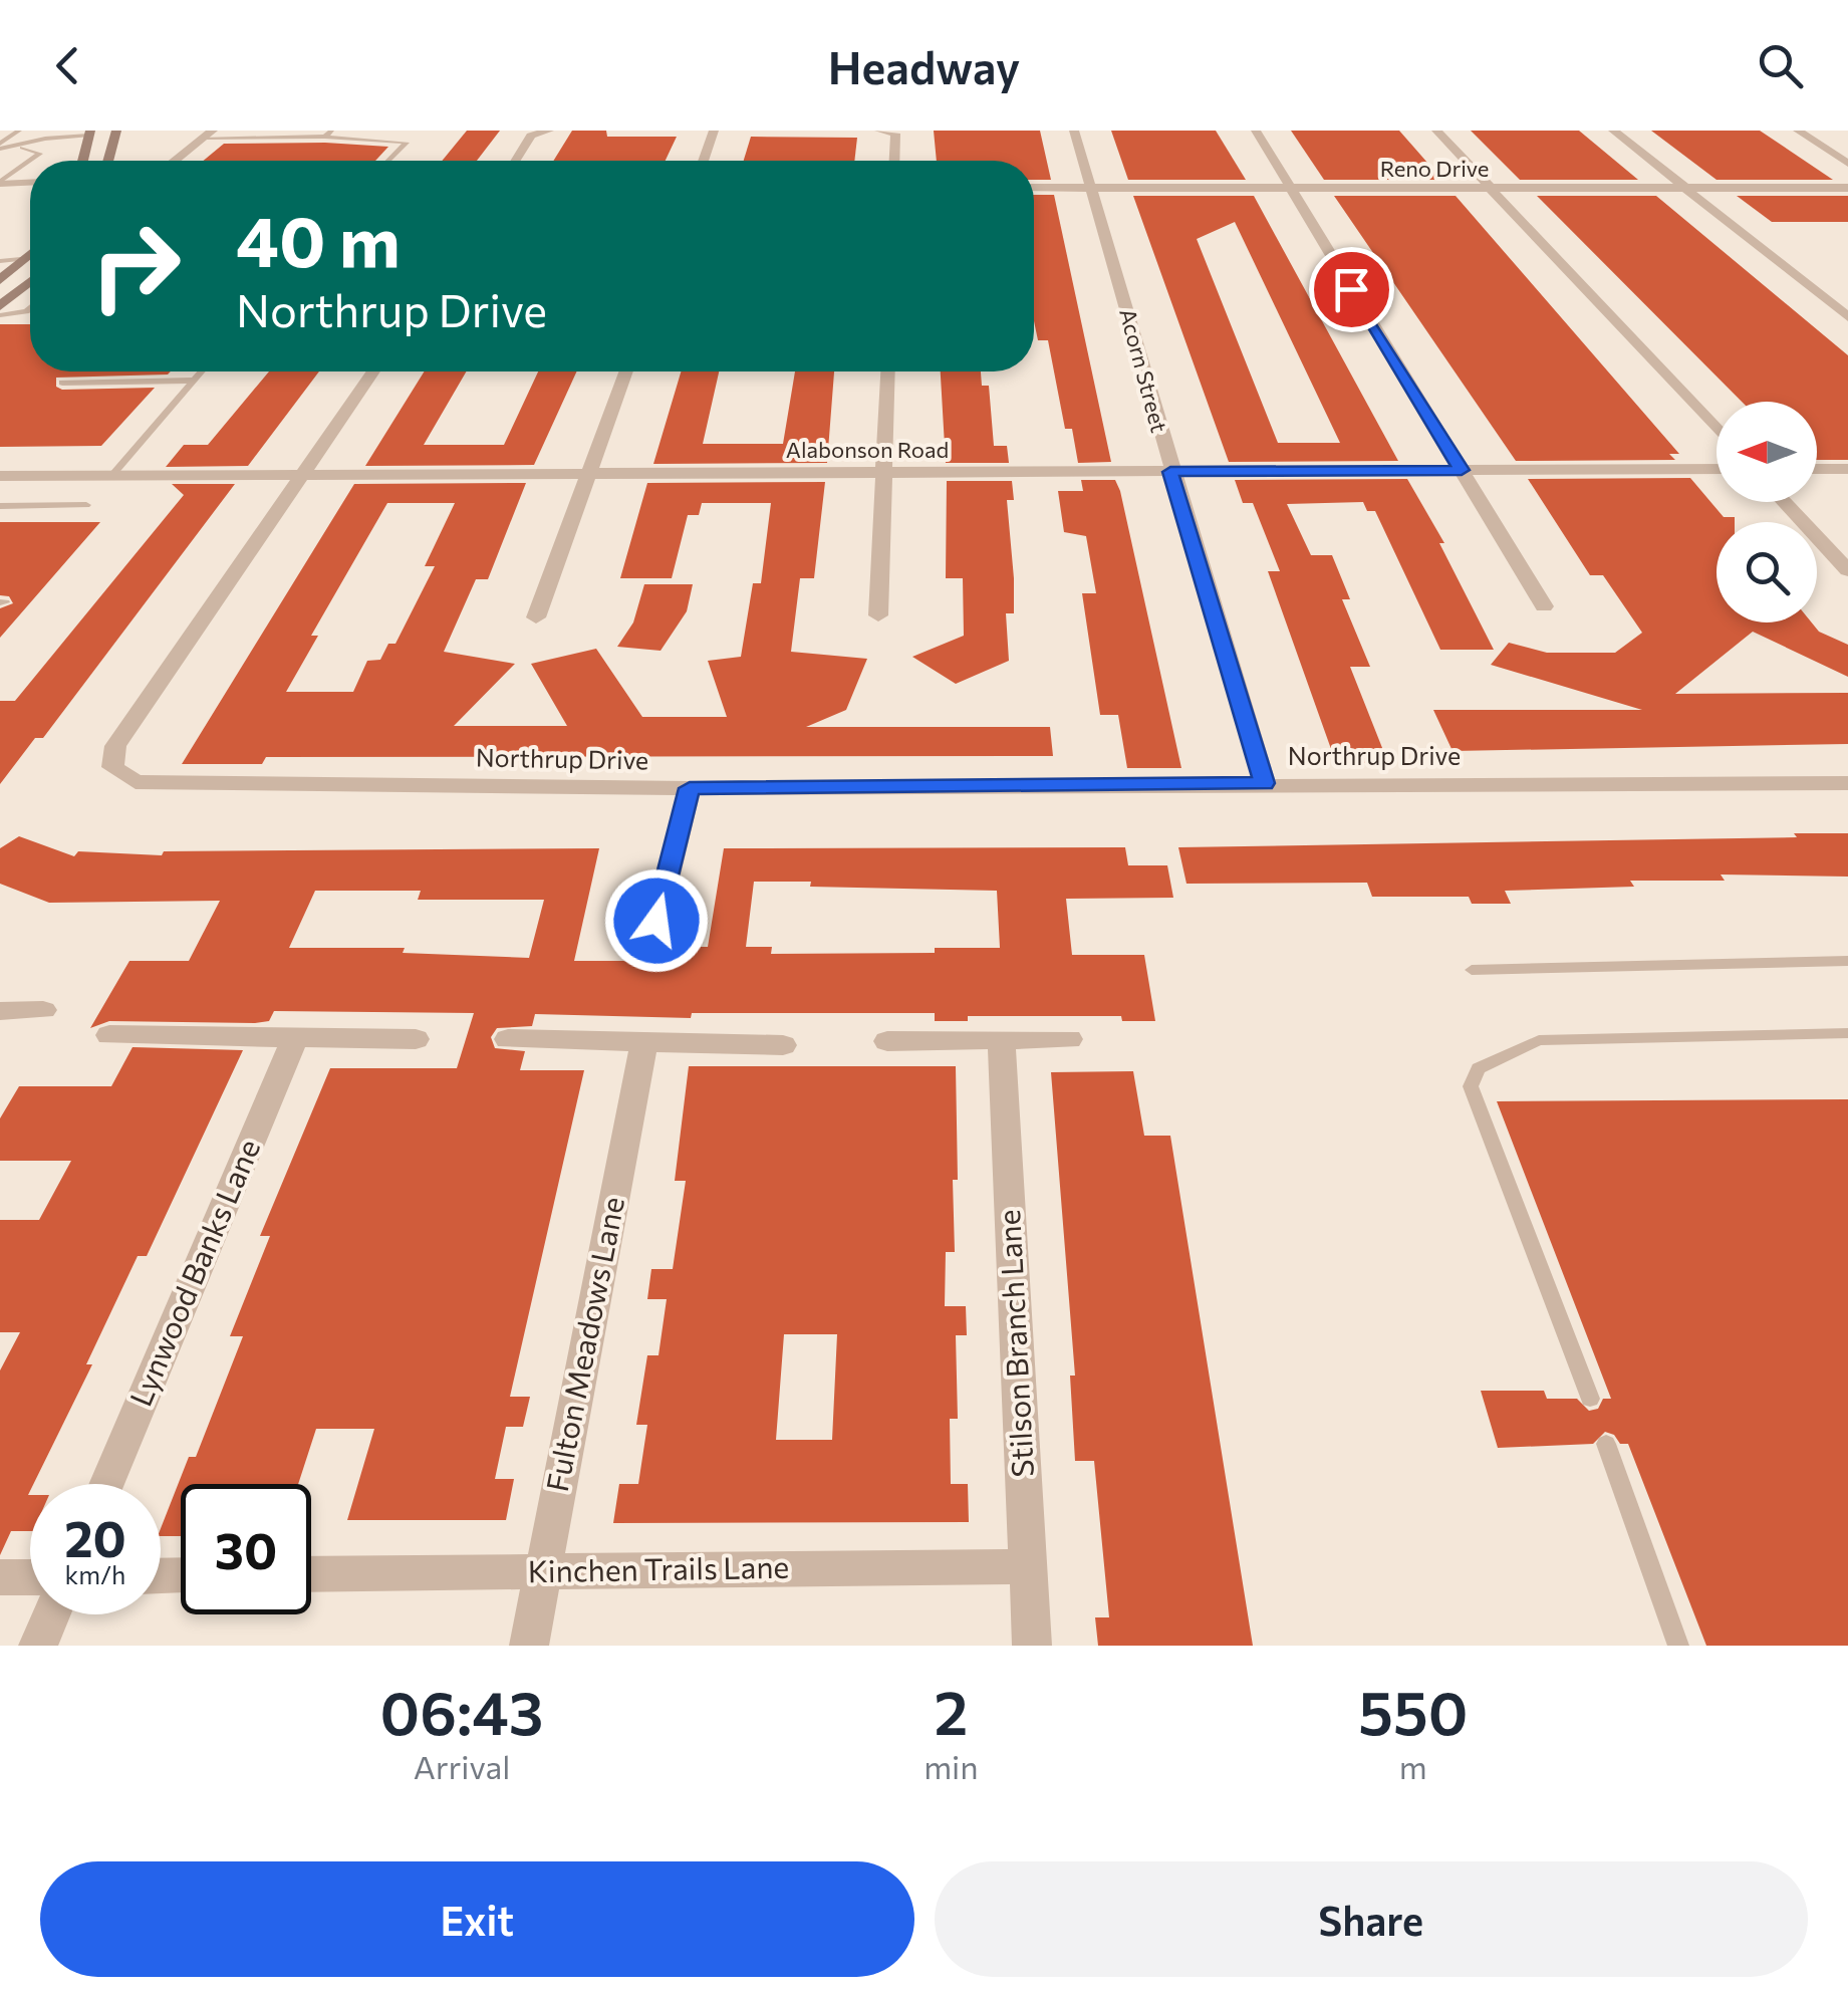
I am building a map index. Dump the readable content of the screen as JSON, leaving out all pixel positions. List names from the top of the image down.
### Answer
{
  "streets": {
    "street": [
      "Reno Drive",
      "Acorn Street",
      "Alabonson Road",
      "Northrup Drive",
      "Lynwood Banks Lane",
      "Stilson Branch Lane",
      "Fulton Meadows Lane",
      "Kinchen Trails Lane"
    ]
  },
  "crossings": [
    ["Reno Drive", "Acorn Street"],
    ["Acorn Street", "Alabonson Road"],
    ["Acorn Street", "Northrup Drive"],
    ["Alabonson Road", "Northrup Drive"],
    ["Stilson Branch Lane", "Kinchen Trails Lane"],
    ["Fulton Meadows Lane", "Kinchen Trails Lane"]
  ],
  "north": "left",
  "page": {
    "header": "Headway",
    "turn": ["40 m", "Northrup Drive"],
    "speed": "20 km/h",
    "limit": "30",
    "eta": [
      "06:43",
      "Arrival",
      "2",
      "min",
      "550",
      "m"
    ],
    "buttons": ["Exit", "Share"]
  }
}
